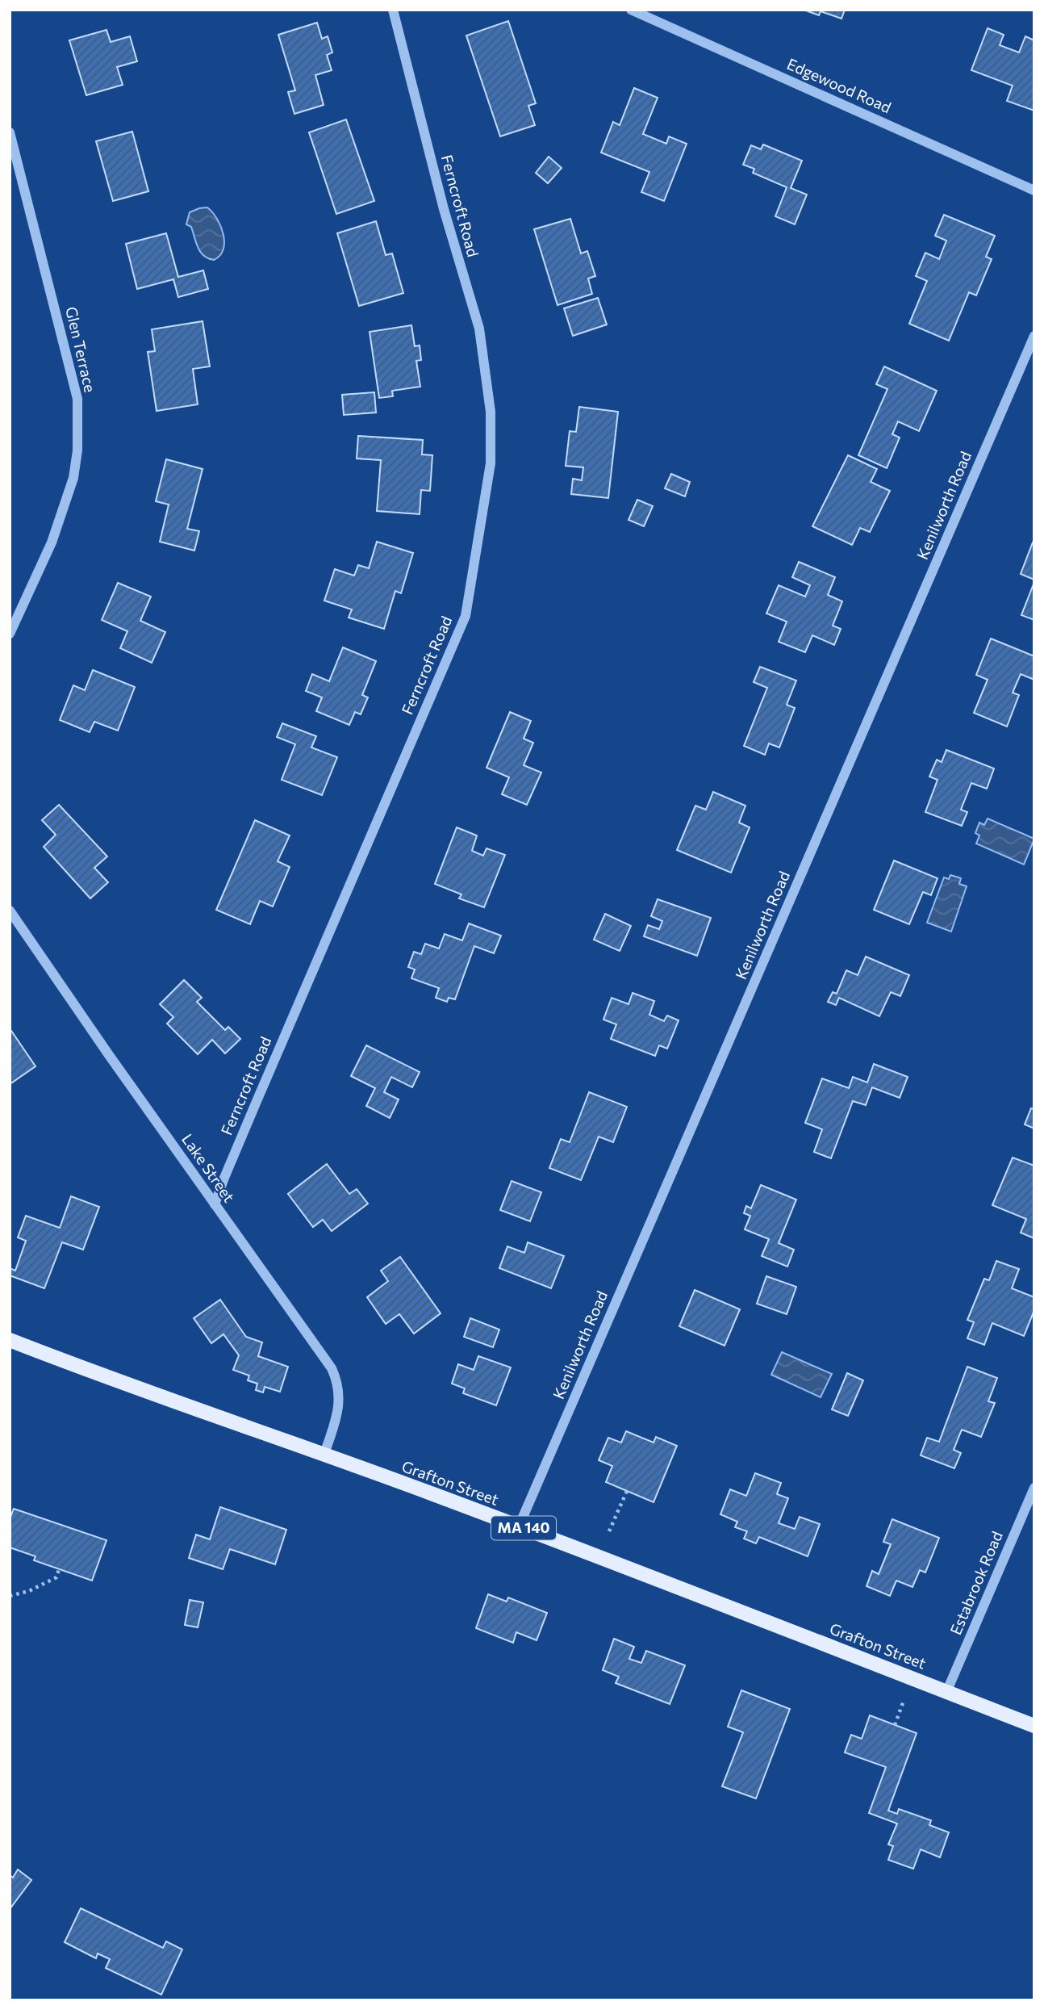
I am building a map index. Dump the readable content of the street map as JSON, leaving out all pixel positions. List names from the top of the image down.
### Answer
{
  "streets": {
    "main road": ["Grafton Street", "MA 140"],
    "street": [
      "Edgewood Road",
      "Ferncroft Road",
      "Glen Terrace",
      "Kenilworth Road",
      "Lake Street",
      "Estabrook Road"
    ]
  },
  "crossings": [
    ["Ferncroft Road", "Lake Street"],
    ["Kenilworth Road", "Grafton Street"],
    ["Lake Street", "Grafton Street"],
    ["Grafton Street", "Estabrook Road"]
  ]
}
